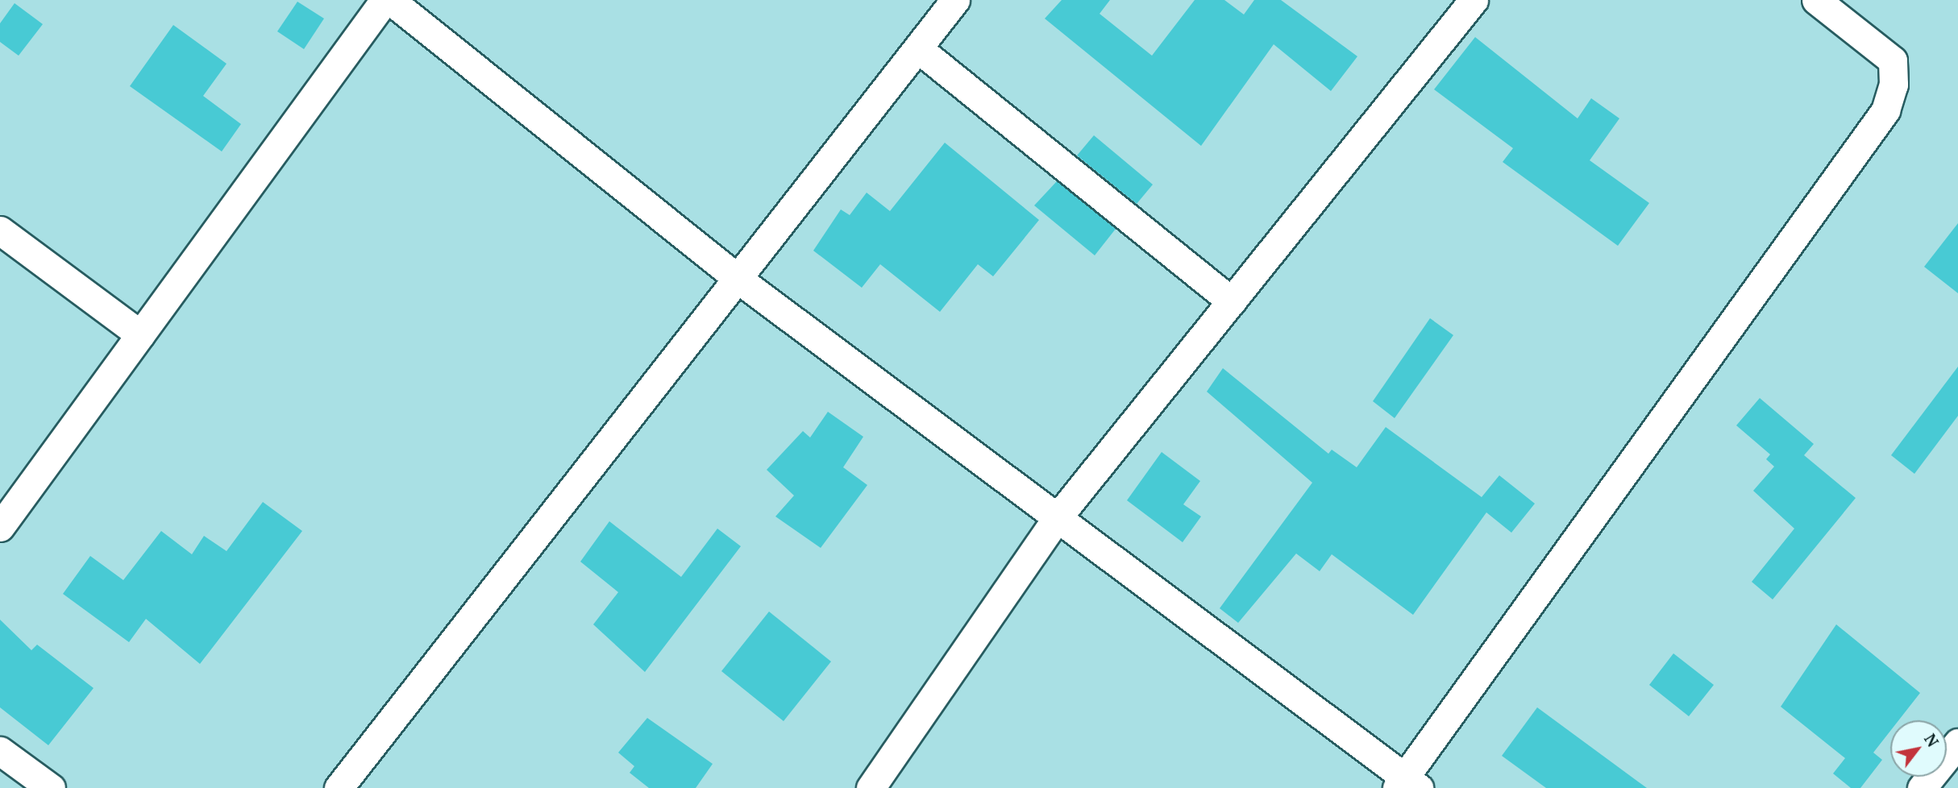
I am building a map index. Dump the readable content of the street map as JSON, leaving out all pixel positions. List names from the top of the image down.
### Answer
{
  "north": "top right"
}
